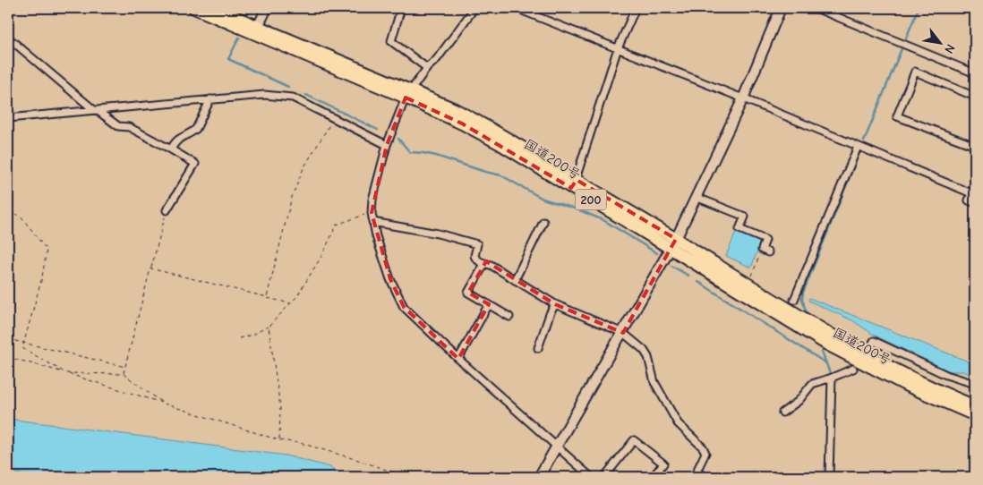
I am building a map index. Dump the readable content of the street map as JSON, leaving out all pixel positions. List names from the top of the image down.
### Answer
{
  "streets": {
    "highway": ["国道200号", "200"]
  },
  "north": "bottom right"
}
